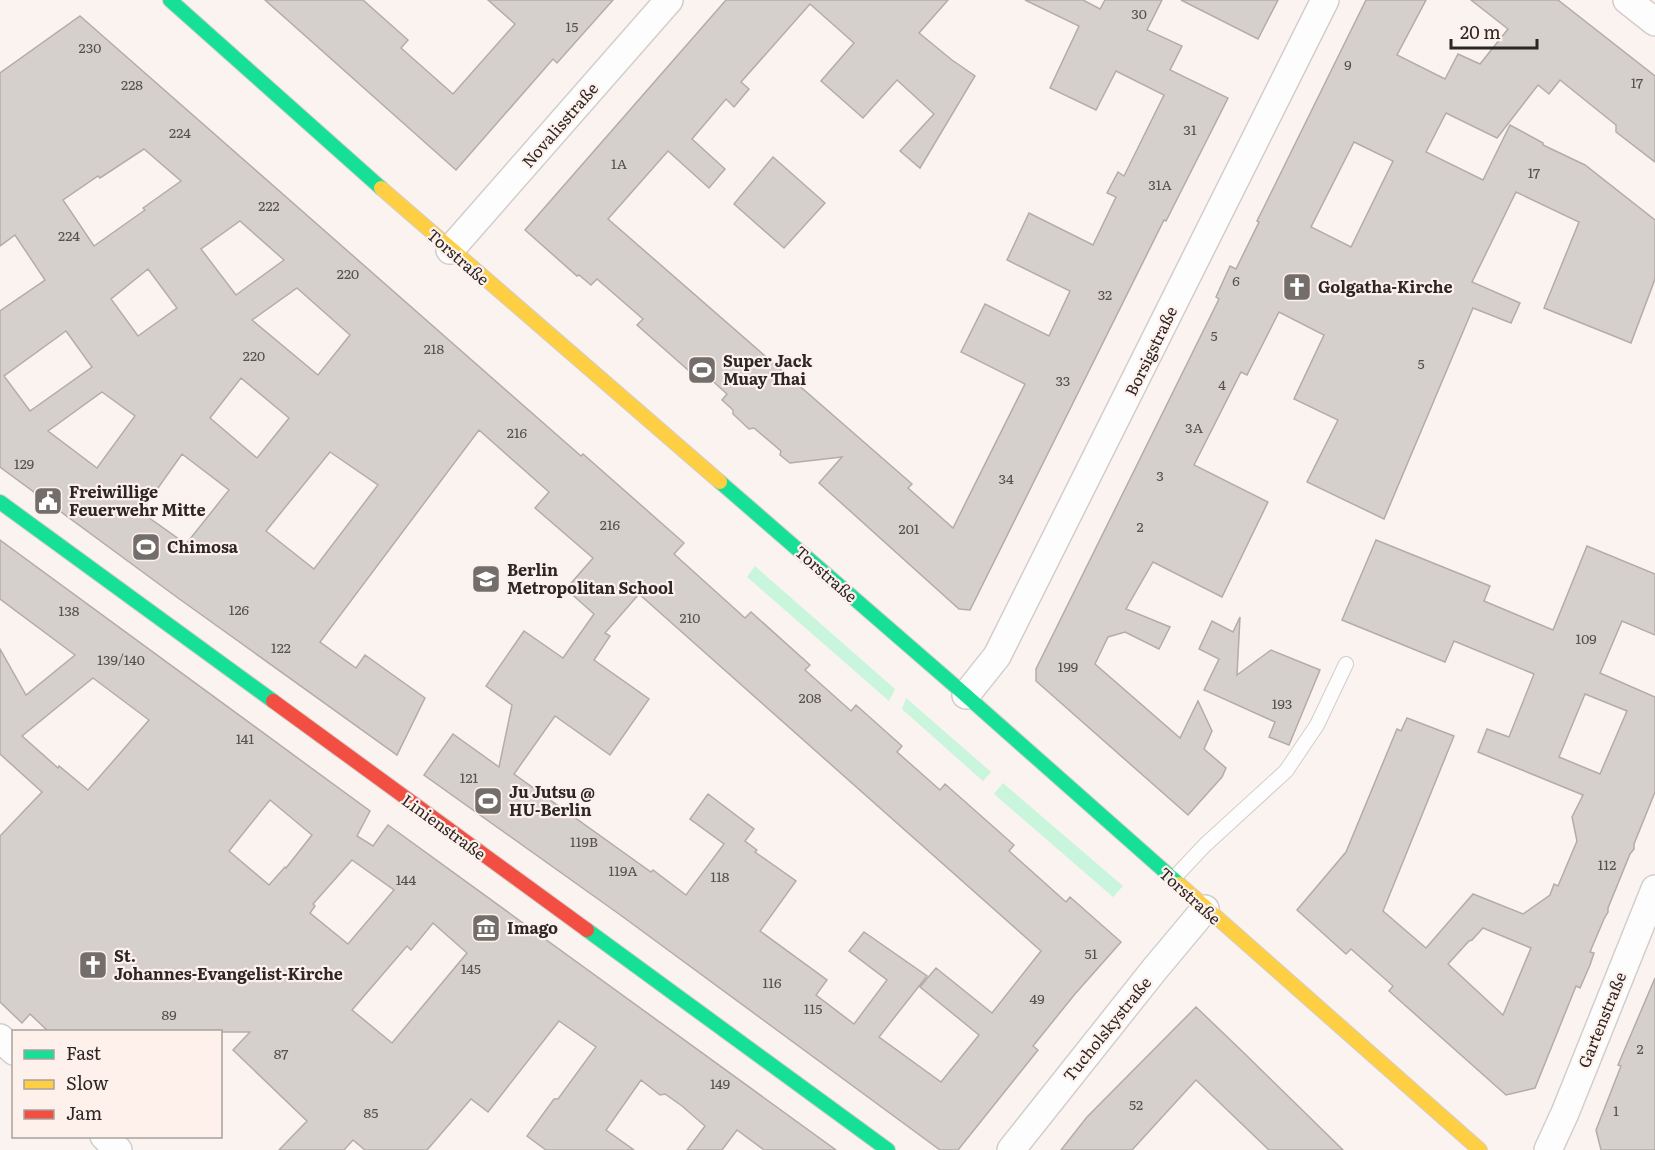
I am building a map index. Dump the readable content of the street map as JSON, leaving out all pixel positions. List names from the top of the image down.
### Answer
{
  "streets": {
    "main road": ["Torstraße", "Linienstraße"],
    "street": [
      "Novalisstraße",
      "Borsigstraße",
      "Gartenstraße",
      "Tucholskystraße"
    ]
  },
  "crossings": [
    ["Novalisstraße", "Torstraße"],
    ["Torstraße", "Borsigstraße"],
    ["Torstraße", "Tucholskystraße"]
  ],
  "places": {
    "church": ["Golgatha-Kirche", "St. Johannes-Evangelist-Kirche"],
    "sports": ["Super Jack Muay Thai", "Chimosa", "Ju Jutsu @ HU-Berlin"],
    "public building": ["Freiwillige Feuerwehr Mitte"],
    "school or university": ["Berlin Metropolitan School"],
    "museum": ["Imago"]
  },
  "house_numbers": [
    "30",
    "15",
    "230",
    "9",
    "17",
    "228",
    "31",
    "224",
    "1A",
    "17",
    "31A",
    "222",
    "224",
    "220",
    "6",
    "32",
    "5",
    "218",
    "220",
    "5",
    "33",
    "4",
    "3A",
    "216",
    "129",
    "3",
    "34",
    "216",
    "2",
    "201",
    "126",
    "138",
    "210",
    "109",
    "122",
    "139/140",
    "199",
    "208",
    "193",
    "141",
    "121",
    "119B",
    "112",
    "119A",
    "118",
    "144",
    "51",
    "145",
    "116",
    "49",
    "115",
    "89",
    "2",
    "87",
    "149",
    "52",
    "1",
    "85"
  ],
  "legend": ["Fast", "Slow", "Jam"],
  "scale_bar": "20 m"
}
